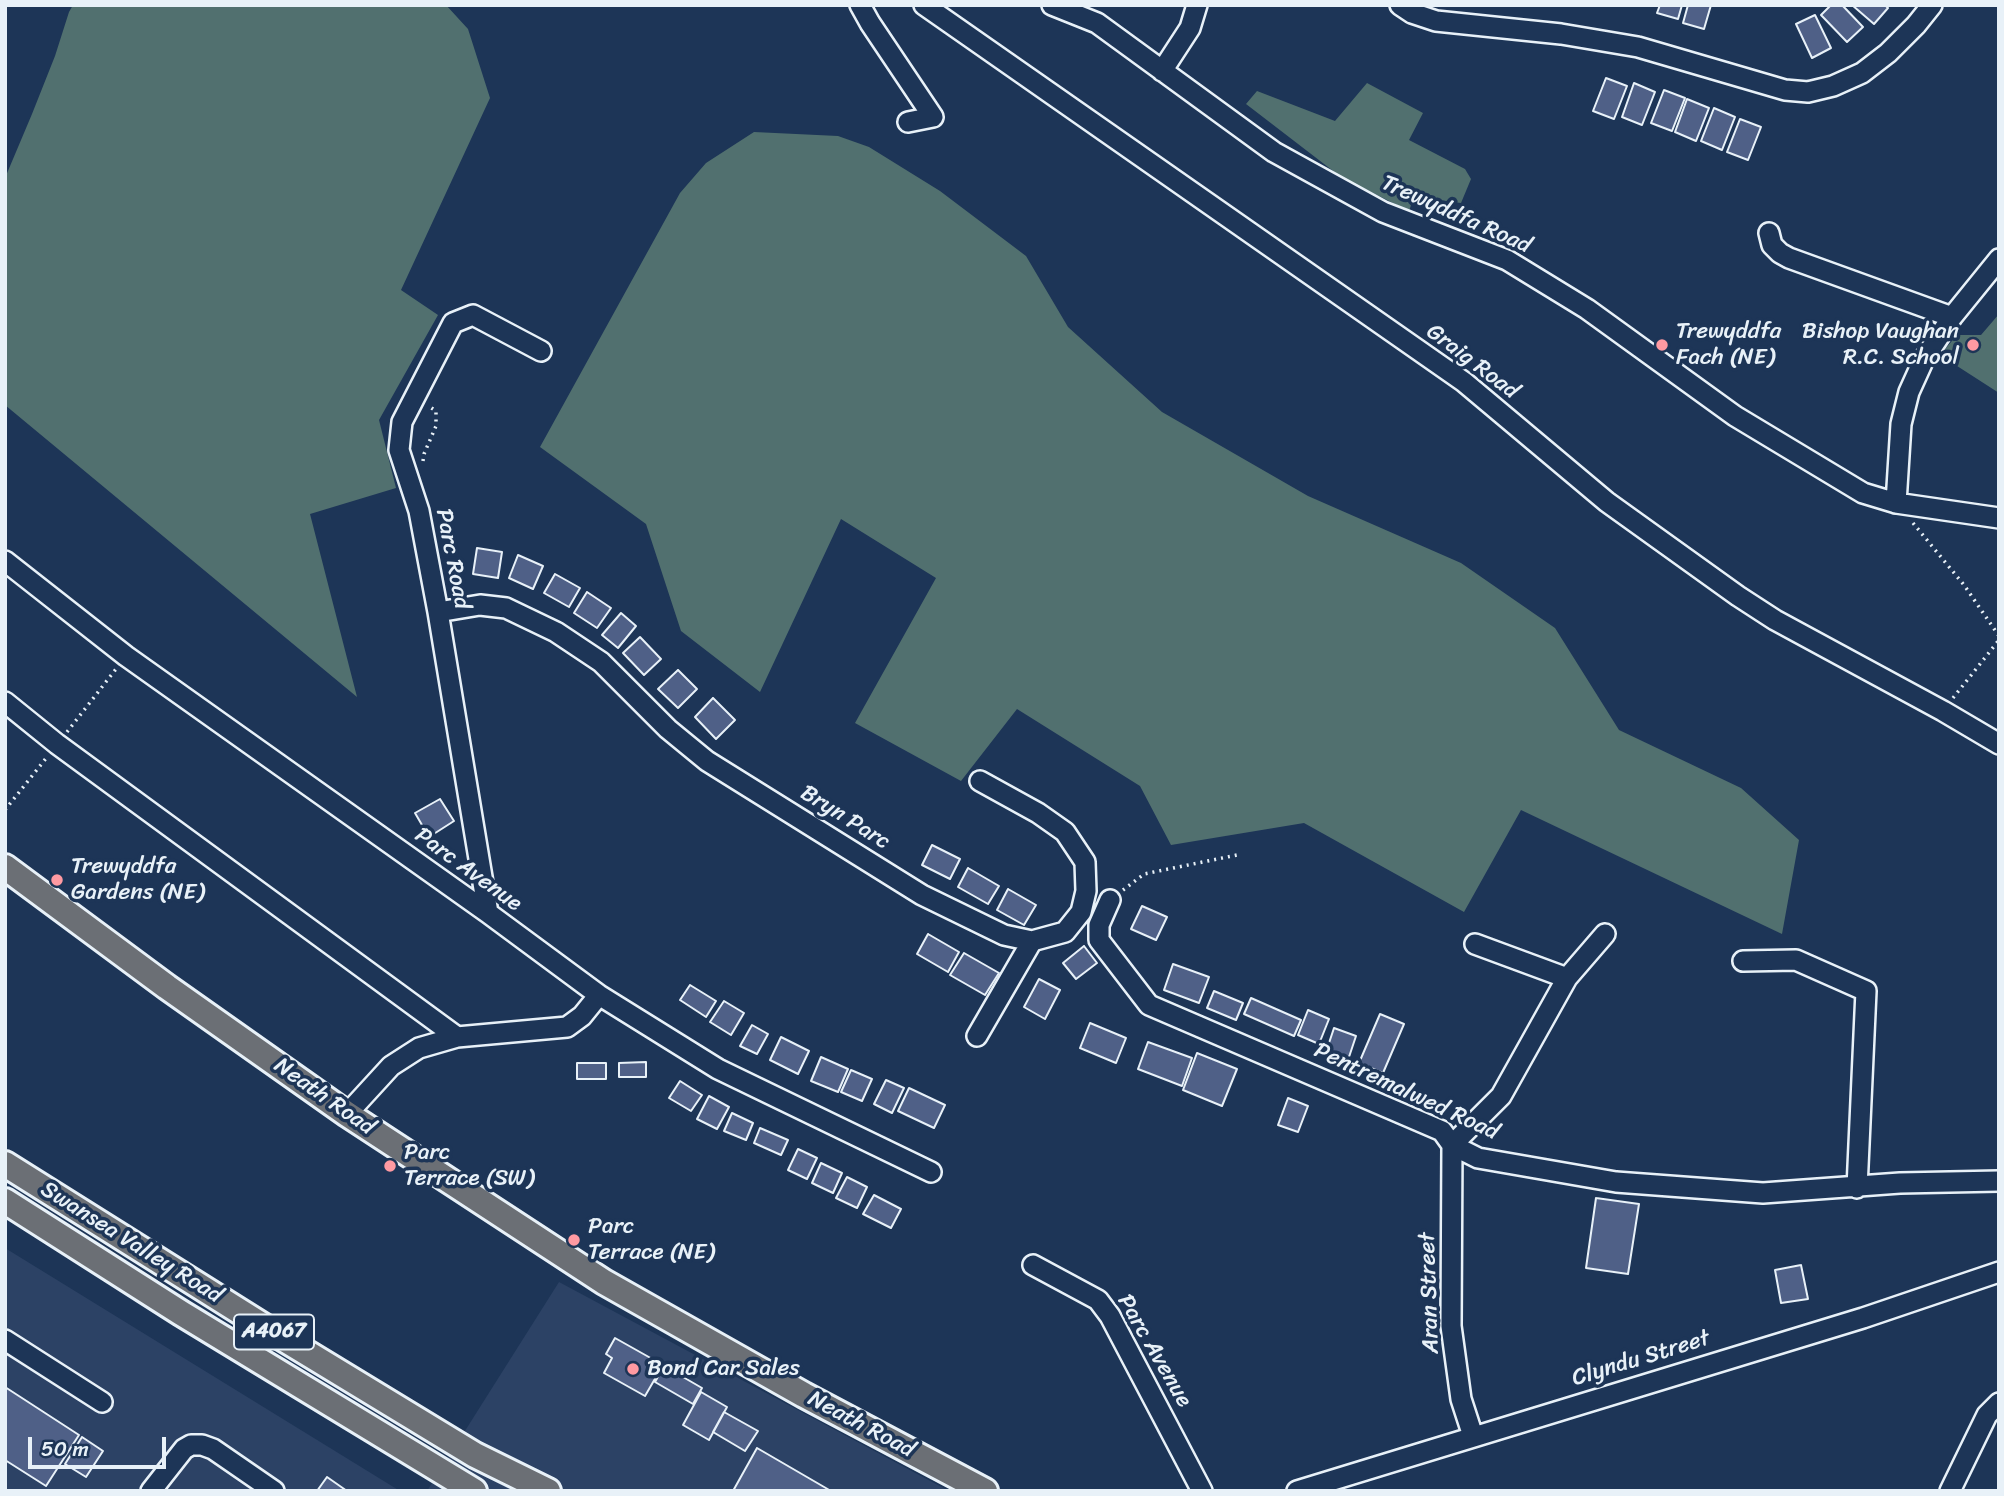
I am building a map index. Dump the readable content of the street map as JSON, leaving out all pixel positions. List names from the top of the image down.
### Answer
{
  "streets": {
    "main road": ["Neath Road", "Swansea Valley Road", "A4067"],
    "street": [
      "Trewyddfa Road",
      "Graig Road",
      "Parc Road",
      "Bryn Parc",
      "Parc Avenue",
      "Pentremalwed Road",
      "Aran Street",
      "Clyndu Street"
    ]
  },
  "crossings": [
    ["Parc Road", "Bryn Parc"],
    ["Parc Road", "Parc Avenue"],
    ["Pentremalwed Road", "Aran Street"],
    ["Aran Street", "Clyndu Street"]
  ],
  "places": [
    "Trewyddfa Fach (NE)",
    "Bishop Vaughan R.C. School",
    "Trewyddfa Gardens (NE)",
    "Parc Terrace (SW)",
    "Parc Terrace (NE)",
    "Bond Car Sales"
  ],
  "scale_bar": "50 m"
}
